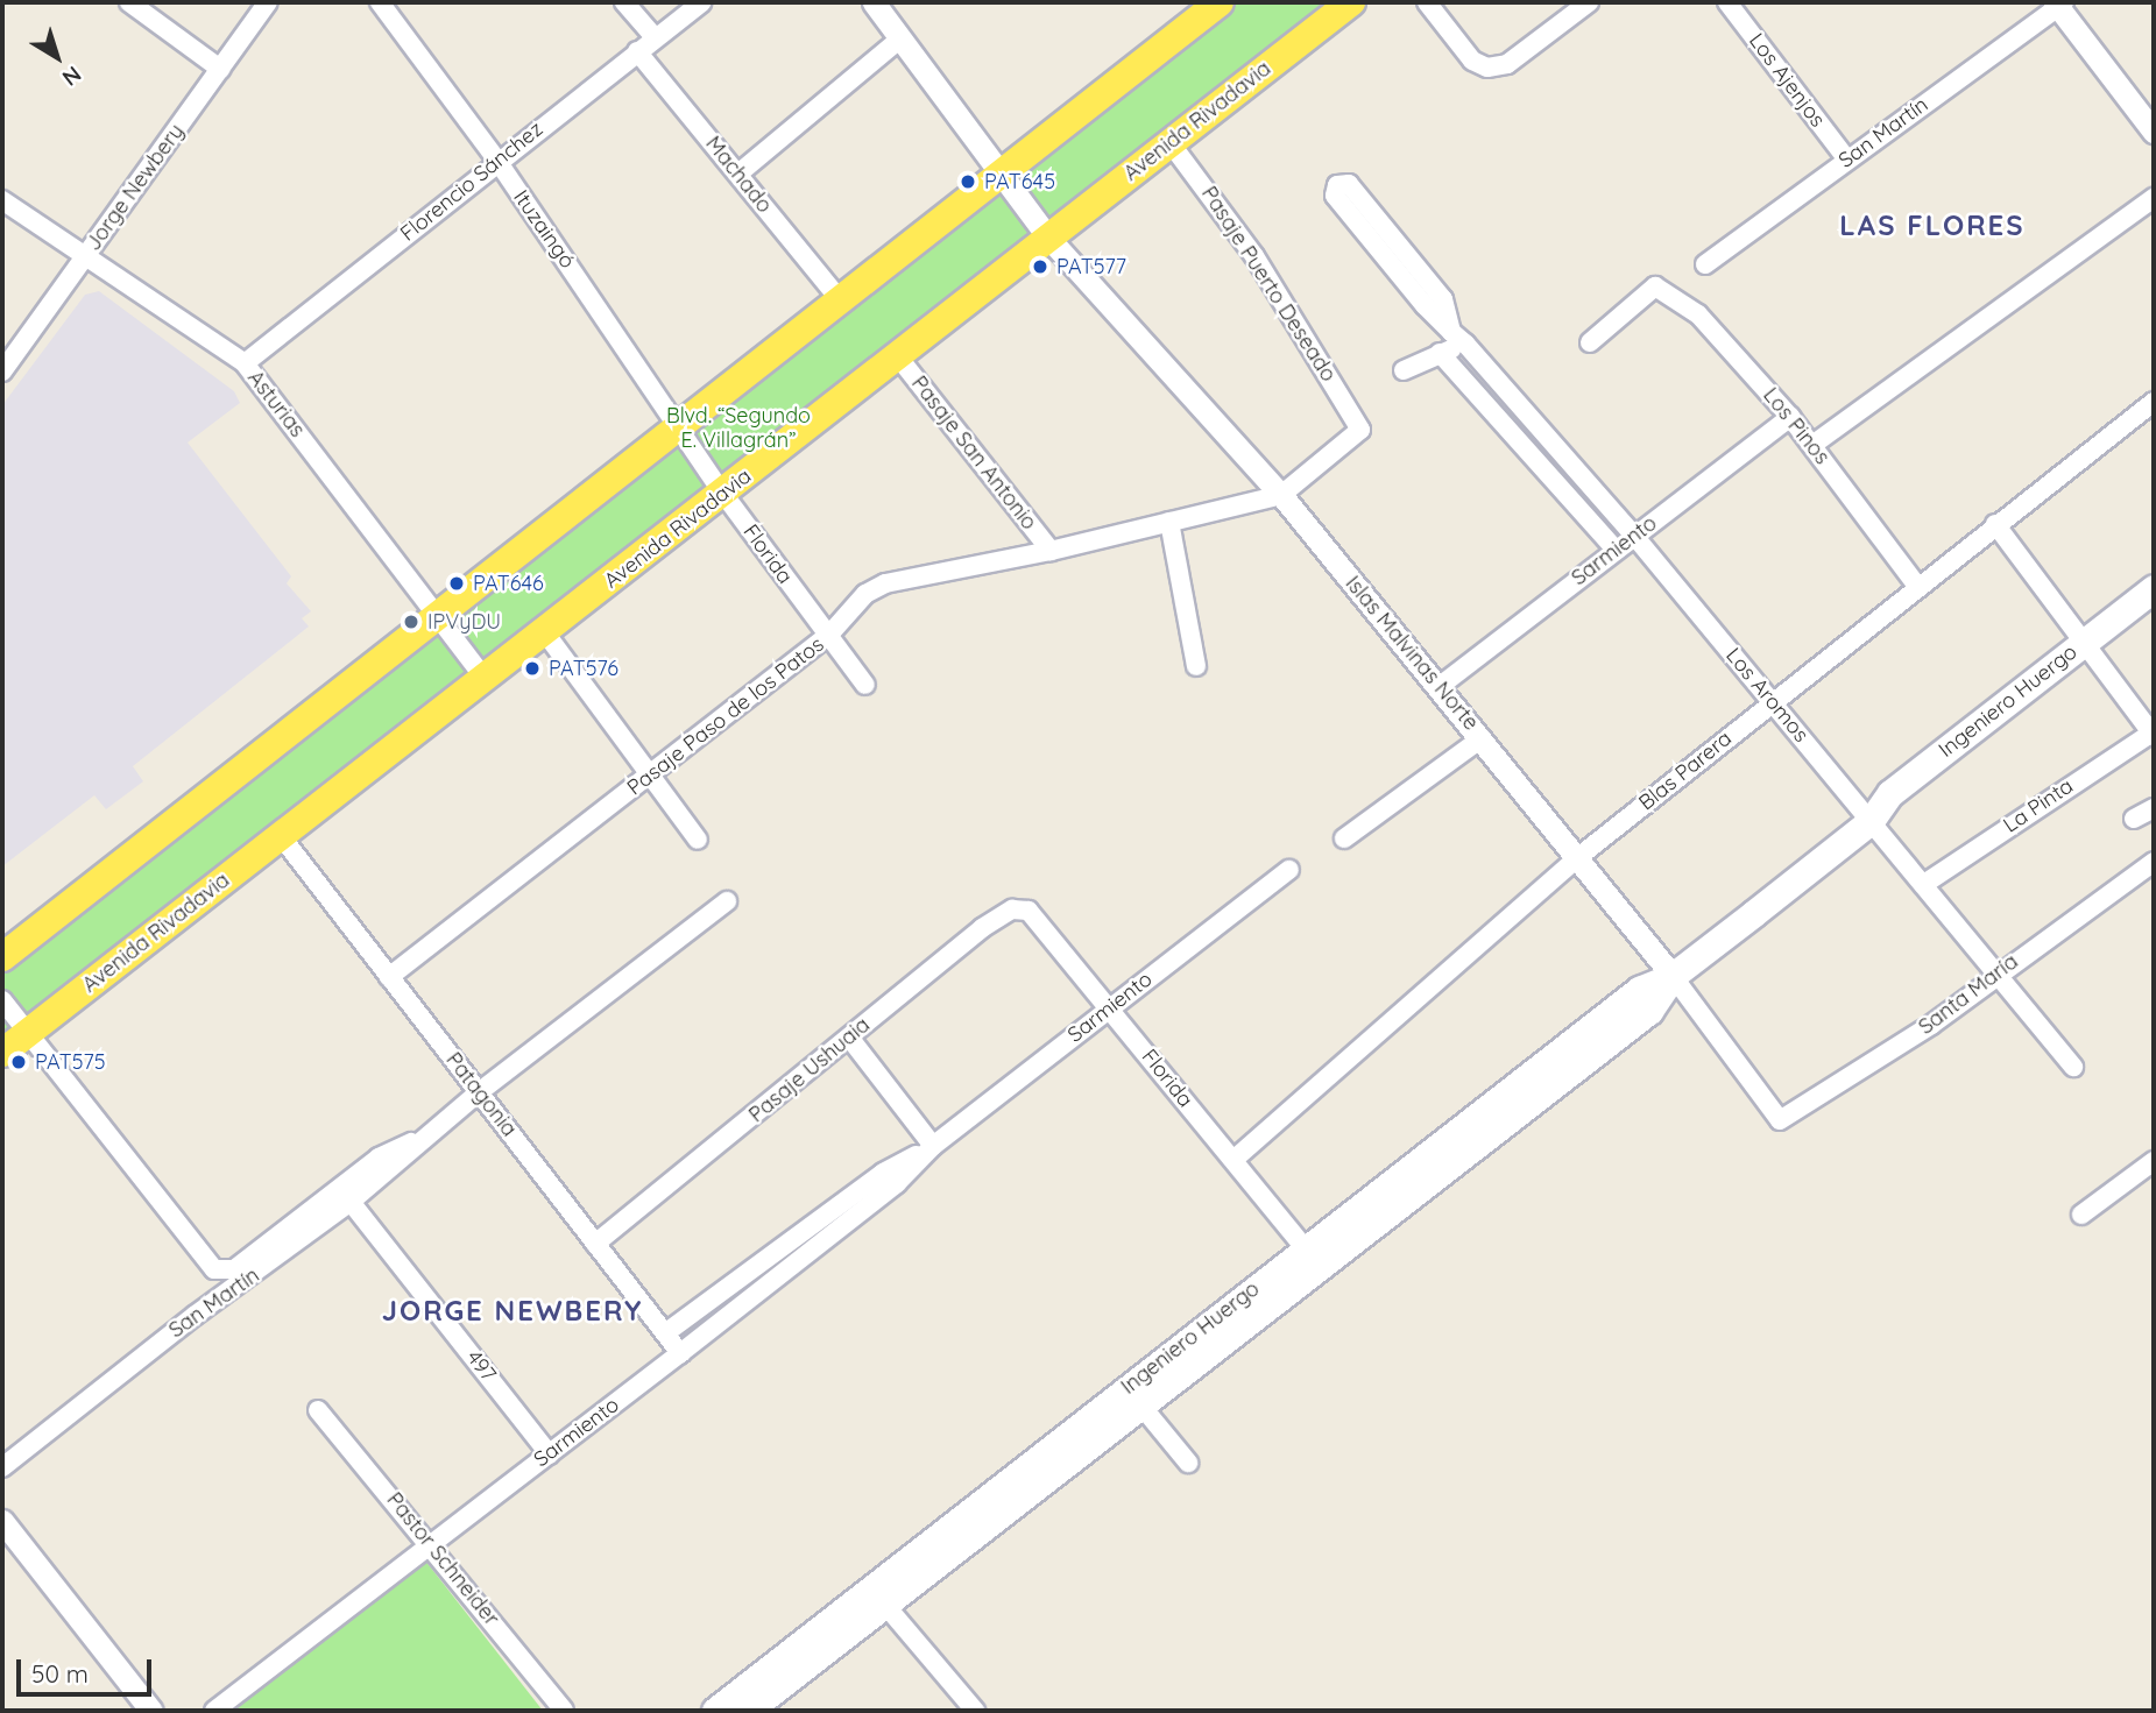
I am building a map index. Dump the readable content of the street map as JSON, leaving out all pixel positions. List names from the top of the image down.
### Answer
{
  "streets": {
    "main road": ["Avenida Rivadavia", "Ingeniero Huergo"],
    "street": [
      "Los Ajenjos",
      "San Martín",
      "Machado",
      "Florencio Sánchez",
      "Jorge Newbery",
      "Ituzaingó",
      "Pasaje Puerto Deseado",
      "Asturias",
      "Los Pinos",
      "Pasaje San Antonio",
      "Sarmiento",
      "Florida",
      "Islas Malvinas Norte",
      "Los Aromos",
      "Pasaje Paso de los Patos",
      "Blas Parera",
      "La Pinta",
      "Santa María",
      "Pasaje Ushuaia",
      "Patagonia",
      "497",
      "Pastor Schneider"
    ]
  },
  "crossings": [
    ["Los Ajenjos", "San Martín"],
    ["Avenida Rivadavia", "San Martín"],
    ["Avenida Rivadavia", "Pasaje Puerto Deseado"],
    ["Avenida Rivadavia", "Asturias"],
    ["Avenida Rivadavia", "Pasaje San Antonio"],
    ["Avenida Rivadavia", "Florida"],
    ["Avenida Rivadavia", "Islas Malvinas Norte"],
    ["Avenida Rivadavia", "Patagonia"],
    ["San Martín", "Patagonia"],
    ["San Martín", "497"],
    ["Machado", "Florencio Sánchez"],
    ["Florencio Sánchez", "Ituzaingó"],
    ["Florencio Sánchez", "Asturias"],
    ["Jorge Newbery", "Asturias"],
    ["Ituzaingó", "Florida"],
    ["Pasaje Puerto Deseado", "Pasaje Paso de los Patos"],
    ["Los Pinos", "Sarmiento"],
    ["Los Pinos", "Blas Parera"],
    ["Pasaje San Antonio", "Pasaje Paso de los Patos"],
    ["Sarmiento", "Florida"],
    ["Sarmiento", "Islas Malvinas Norte"],
    ["Sarmiento", "Los Aromos"],
    ["Sarmiento", "Patagonia"],
    ["Sarmiento", "497"],
    ["Sarmiento", "Pastor Schneider"],
    ["Florida", "Ingeniero Huergo"],
    ["Florida", "Pasaje Paso de los Patos"],
    ["Florida", "Blas Parera"],
    ["Florida", "Pasaje Ushuaia"],
    ["Islas Malvinas Norte", "Ingeniero Huergo"],
    ["Islas Malvinas Norte", "Pasaje Paso de los Patos"],
    ["Islas Malvinas Norte", "Blas Parera"],
    ["Islas Malvinas Norte", "Santa María"],
    ["Los Aromos", "Ingeniero Huergo"],
    ["Los Aromos", "Blas Parera"],
    ["Los Aromos", "La Pinta"],
    ["Los Aromos", "Santa María"],
    ["Pasaje Paso de los Patos", "Patagonia"],
    ["Pasaje Ushuaia", "Patagonia"]
  ],
  "districts": ["LAS FLORES", "JORGE NEWBERY"],
  "parks": ["Blvd. “Segundo E. Villagrán”"],
  "places": [
    "PAT645",
    "PAT577",
    "PAT646",
    "IPVyDU",
    "PAT576",
    "PAT575"
  ],
  "scale_bar": "50 m",
  "north": "bottom right"
}
